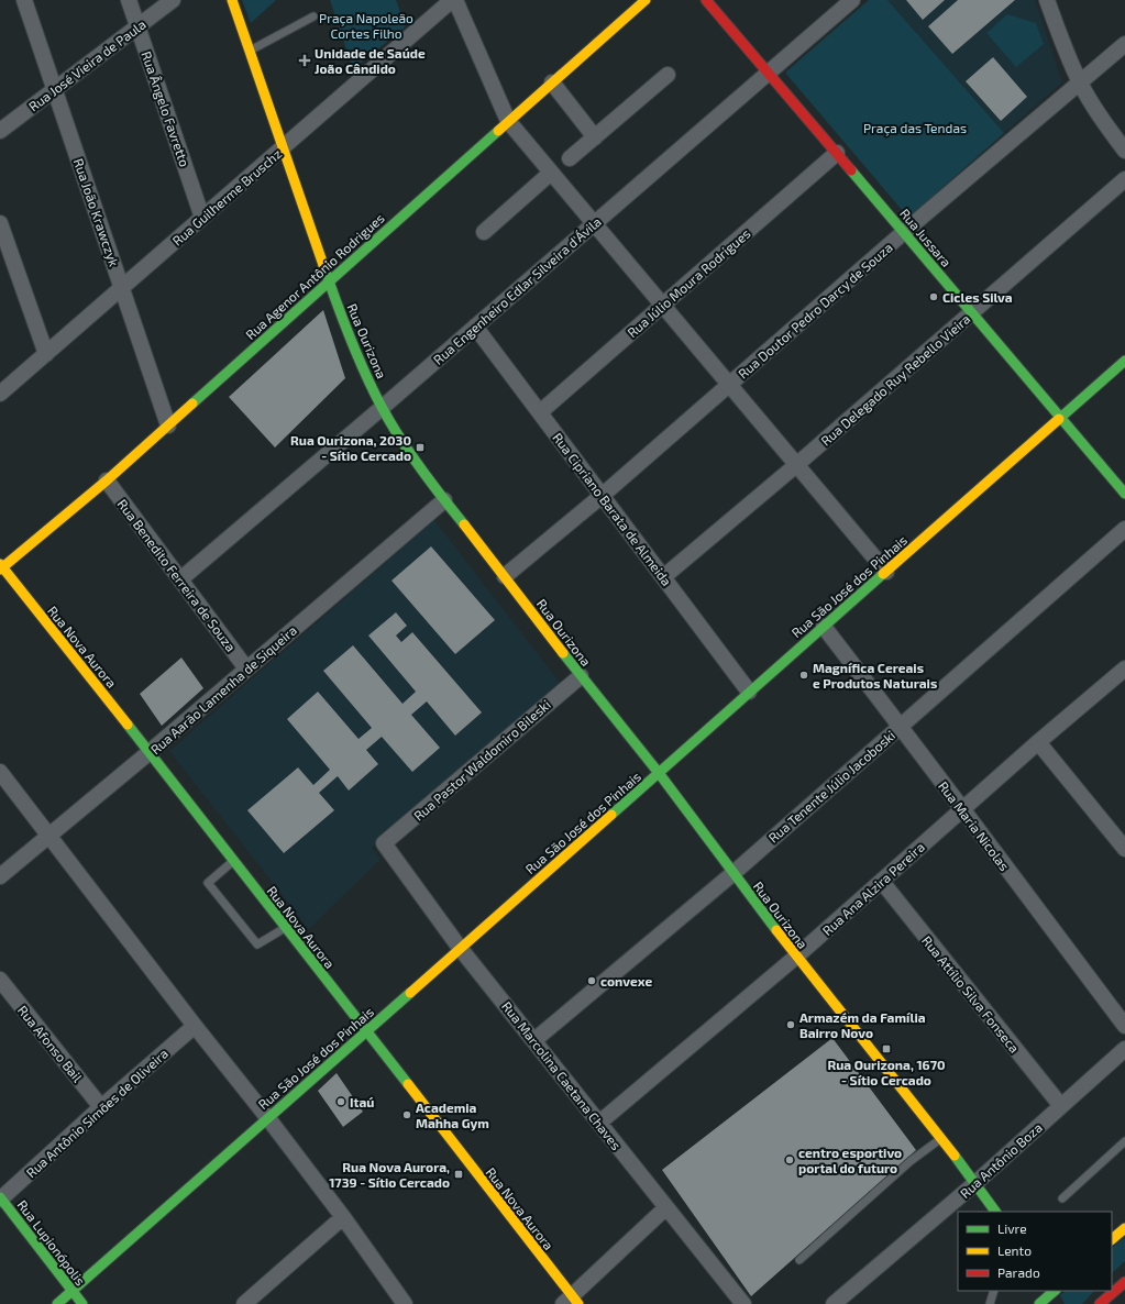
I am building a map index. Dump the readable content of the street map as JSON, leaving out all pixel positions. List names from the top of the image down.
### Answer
{
  "streets": {
    "street": [
      "Rua José Vieira de Paula",
      "Rua Ângelo Favretto",
      "Rua Guilherme Bruschz",
      "Rua João Krawczyk",
      "Rua Jussara",
      "Rua Agenor Antônio Rodrigues",
      "Rua Júlio Moura Rodrigues",
      "Rua Engenheiro Edlar Silveira d'Ávila",
      "Rua Doutor Pedro Darcy de Souza",
      "Rua Ourizona",
      "Rua Delegado Ruy Rebello Vieira",
      "Rua Cipriano Barata de Almeida",
      "Rua Benedito Ferreira de Souza",
      "Rua São José dos Pinhais",
      "Rua Nova Aurora",
      "Rua Aarão Lamenha de Siqueira",
      "Rua Pastor Waldomiro Bileski",
      "Rua Tenente Júlio Jacoboski",
      "Rua Maria Nicolas",
      "Rua Ana Alzira Pereira",
      "Rua Attílio Silva Fonseca",
      "Rua Afonso Bail",
      "Rua Marcolina Caetana Chaves",
      "Rua Antônio Simões de Oliveira",
      "Rua Antônio Boza",
      "Rua Lupionópolis"
    ]
  },
  "crossings": [
    ["Rua José Vieira de Paula", "Rua Ângelo Favretto"],
    ["Rua José Vieira de Paula", "Rua João Krawczyk"],
    ["Rua Ângelo Favretto", "Rua Guilherme Bruschz"],
    ["Rua Guilherme Bruschz", "Rua João Krawczyk"],
    ["Rua Guilherme Bruschz", "Rua Ourizona"],
    ["Rua João Krawczyk", "Rua Agenor Antônio Rodrigues"],
    ["Rua Jussara", "Rua Júlio Moura Rodrigues"],
    ["Rua Jussara", "Rua Engenheiro Edlar Silveira d'Ávila"],
    ["Rua Jussara", "Rua Doutor Pedro Darcy de Souza"],
    ["Rua Jussara", "Rua Delegado Ruy Rebello Vieira"],
    ["Rua Jussara", "Rua São José dos Pinhais"],
    ["Rua Agenor Antônio Rodrigues", "Rua Ourizona"],
    ["Rua Agenor Antônio Rodrigues", "Rua Benedito Ferreira de Souza"],
    ["Rua Agenor Antônio Rodrigues", "Rua Nova Aurora"],
    ["Rua Júlio Moura Rodrigues", "Rua Cipriano Barata de Almeida"],
    ["Rua Engenheiro Edlar Silveira d'Ávila", "Rua Ourizona"],
    ["Rua Engenheiro Edlar Silveira d'Ávila", "Rua Cipriano Barata de Almeida"],
    ["Rua Engenheiro Edlar Silveira d'Ávila", "Rua Benedito Ferreira de Souza"],
    ["Rua Doutor Pedro Darcy de Souza", "Rua Ourizona"],
    ["Rua Doutor Pedro Darcy de Souza", "Rua Cipriano Barata de Almeida"],
    ["Rua Ourizona", "Rua São José dos Pinhais"],
    ["Rua Ourizona", "Rua Aarão Lamenha de Siqueira"],
    ["Rua Ourizona", "Rua Pastor Waldomiro Bileski"],
    ["Rua Ourizona", "Rua Tenente Júlio Jacoboski"],
    ["Rua Ourizona", "Rua Ana Alzira Pereira"],
    ["Rua Ourizona", "Rua Antônio Boza"],
    ["Rua Delegado Ruy Rebello Vieira", "Rua Cipriano Barata de Almeida"],
    ["Rua Cipriano Barata de Almeida", "Rua São José dos Pinhais"],
    ["Rua Benedito Ferreira de Souza", "Rua Aarão Lamenha de Siqueira"],
    ["Rua São José dos Pinhais", "Rua Nova Aurora"],
    ["Rua São José dos Pinhais", "Rua Maria Nicolas"],
    ["Rua São José dos Pinhais", "Rua Marcolina Caetana Chaves"],
    ["Rua São José dos Pinhais", "Rua Lupionópolis"],
    ["Rua Nova Aurora", "Rua Aarão Lamenha de Siqueira"],
    ["Rua Pastor Waldomiro Bileski", "Rua Marcolina Caetana Chaves"],
    ["Rua Tenente Júlio Jacoboski", "Rua Maria Nicolas"],
    ["Rua Tenente Júlio Jacoboski", "Rua Marcolina Caetana Chaves"],
    ["Rua Maria Nicolas", "Rua Ana Alzira Pereira"],
    ["Rua Ana Alzira Pereira", "Rua Attílio Silva Fonseca"],
    ["Rua Ana Alzira Pereira", "Rua Marcolina Caetana Chaves"],
    ["Rua Attílio Silva Fonseca", "Rua Antônio Boza"],
    ["Rua Afonso Bail", "Rua Antônio Simões de Oliveira"],
    ["Rua Antônio Simões de Oliveira", "Rua Lupionópolis"]
  ],
  "parks": ["Praça Napoleão Cortes Filho", "Praça das Tendas"],
  "places": {
    "health": ["Unidade de Saúde João Cândido"],
    "other": [
      "Cicles Silva",
      "Magnífica Cereais e Produtos Naturais",
      "convexe",
      "Armazém da Família Bairro Novo",
      "Itaú",
      "Academia Mahha Gym",
      "centro esportivo portal do futuro"
    ],
    "transit": ["Rua Ourizona, 2030 - Sítio Cercado", "Rua Ourizona, 1670 - Sítio Cercado", "Rua Nova Aurora, 1739 - Sítio Cercado"]
  },
  "legend": ["Livre", "Lento", "Parado"]
}
